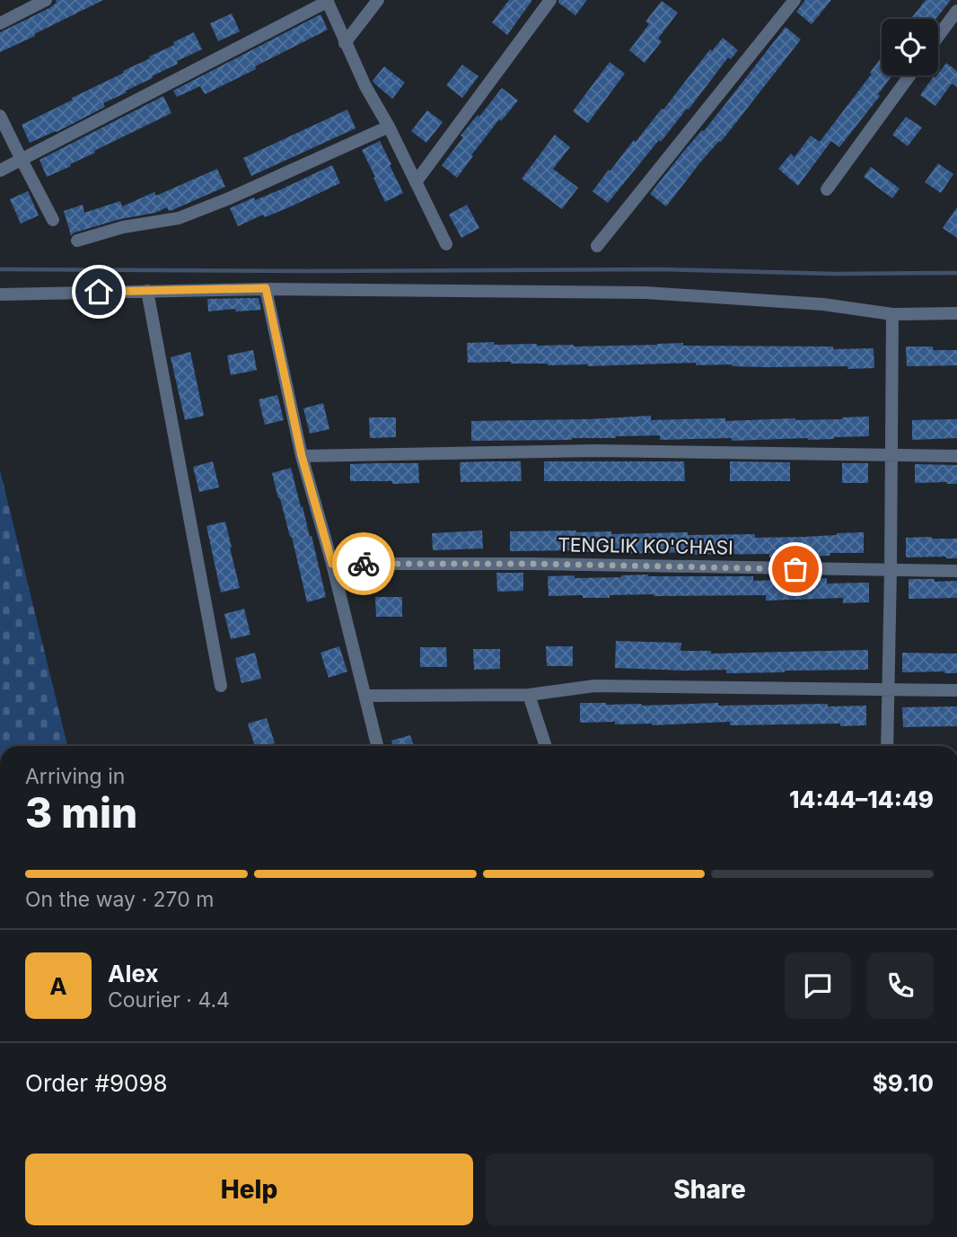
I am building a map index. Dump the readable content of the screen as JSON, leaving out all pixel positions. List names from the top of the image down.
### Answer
{
  "streets": {
    "street": ["TENGLIK KO'CHASI"]
  },
  "page": {
    "heading": ["3 min", "Arriving in", "14:44–14:49"],
    "panel": [
      "Alex",
      "Courier · 4.4",
      "Order #9098",
      "$9.10"
    ],
    "bar": "On the way · 270 m",
    "round": "A",
    "buttons": ["Help", "Share"]
  }
}
